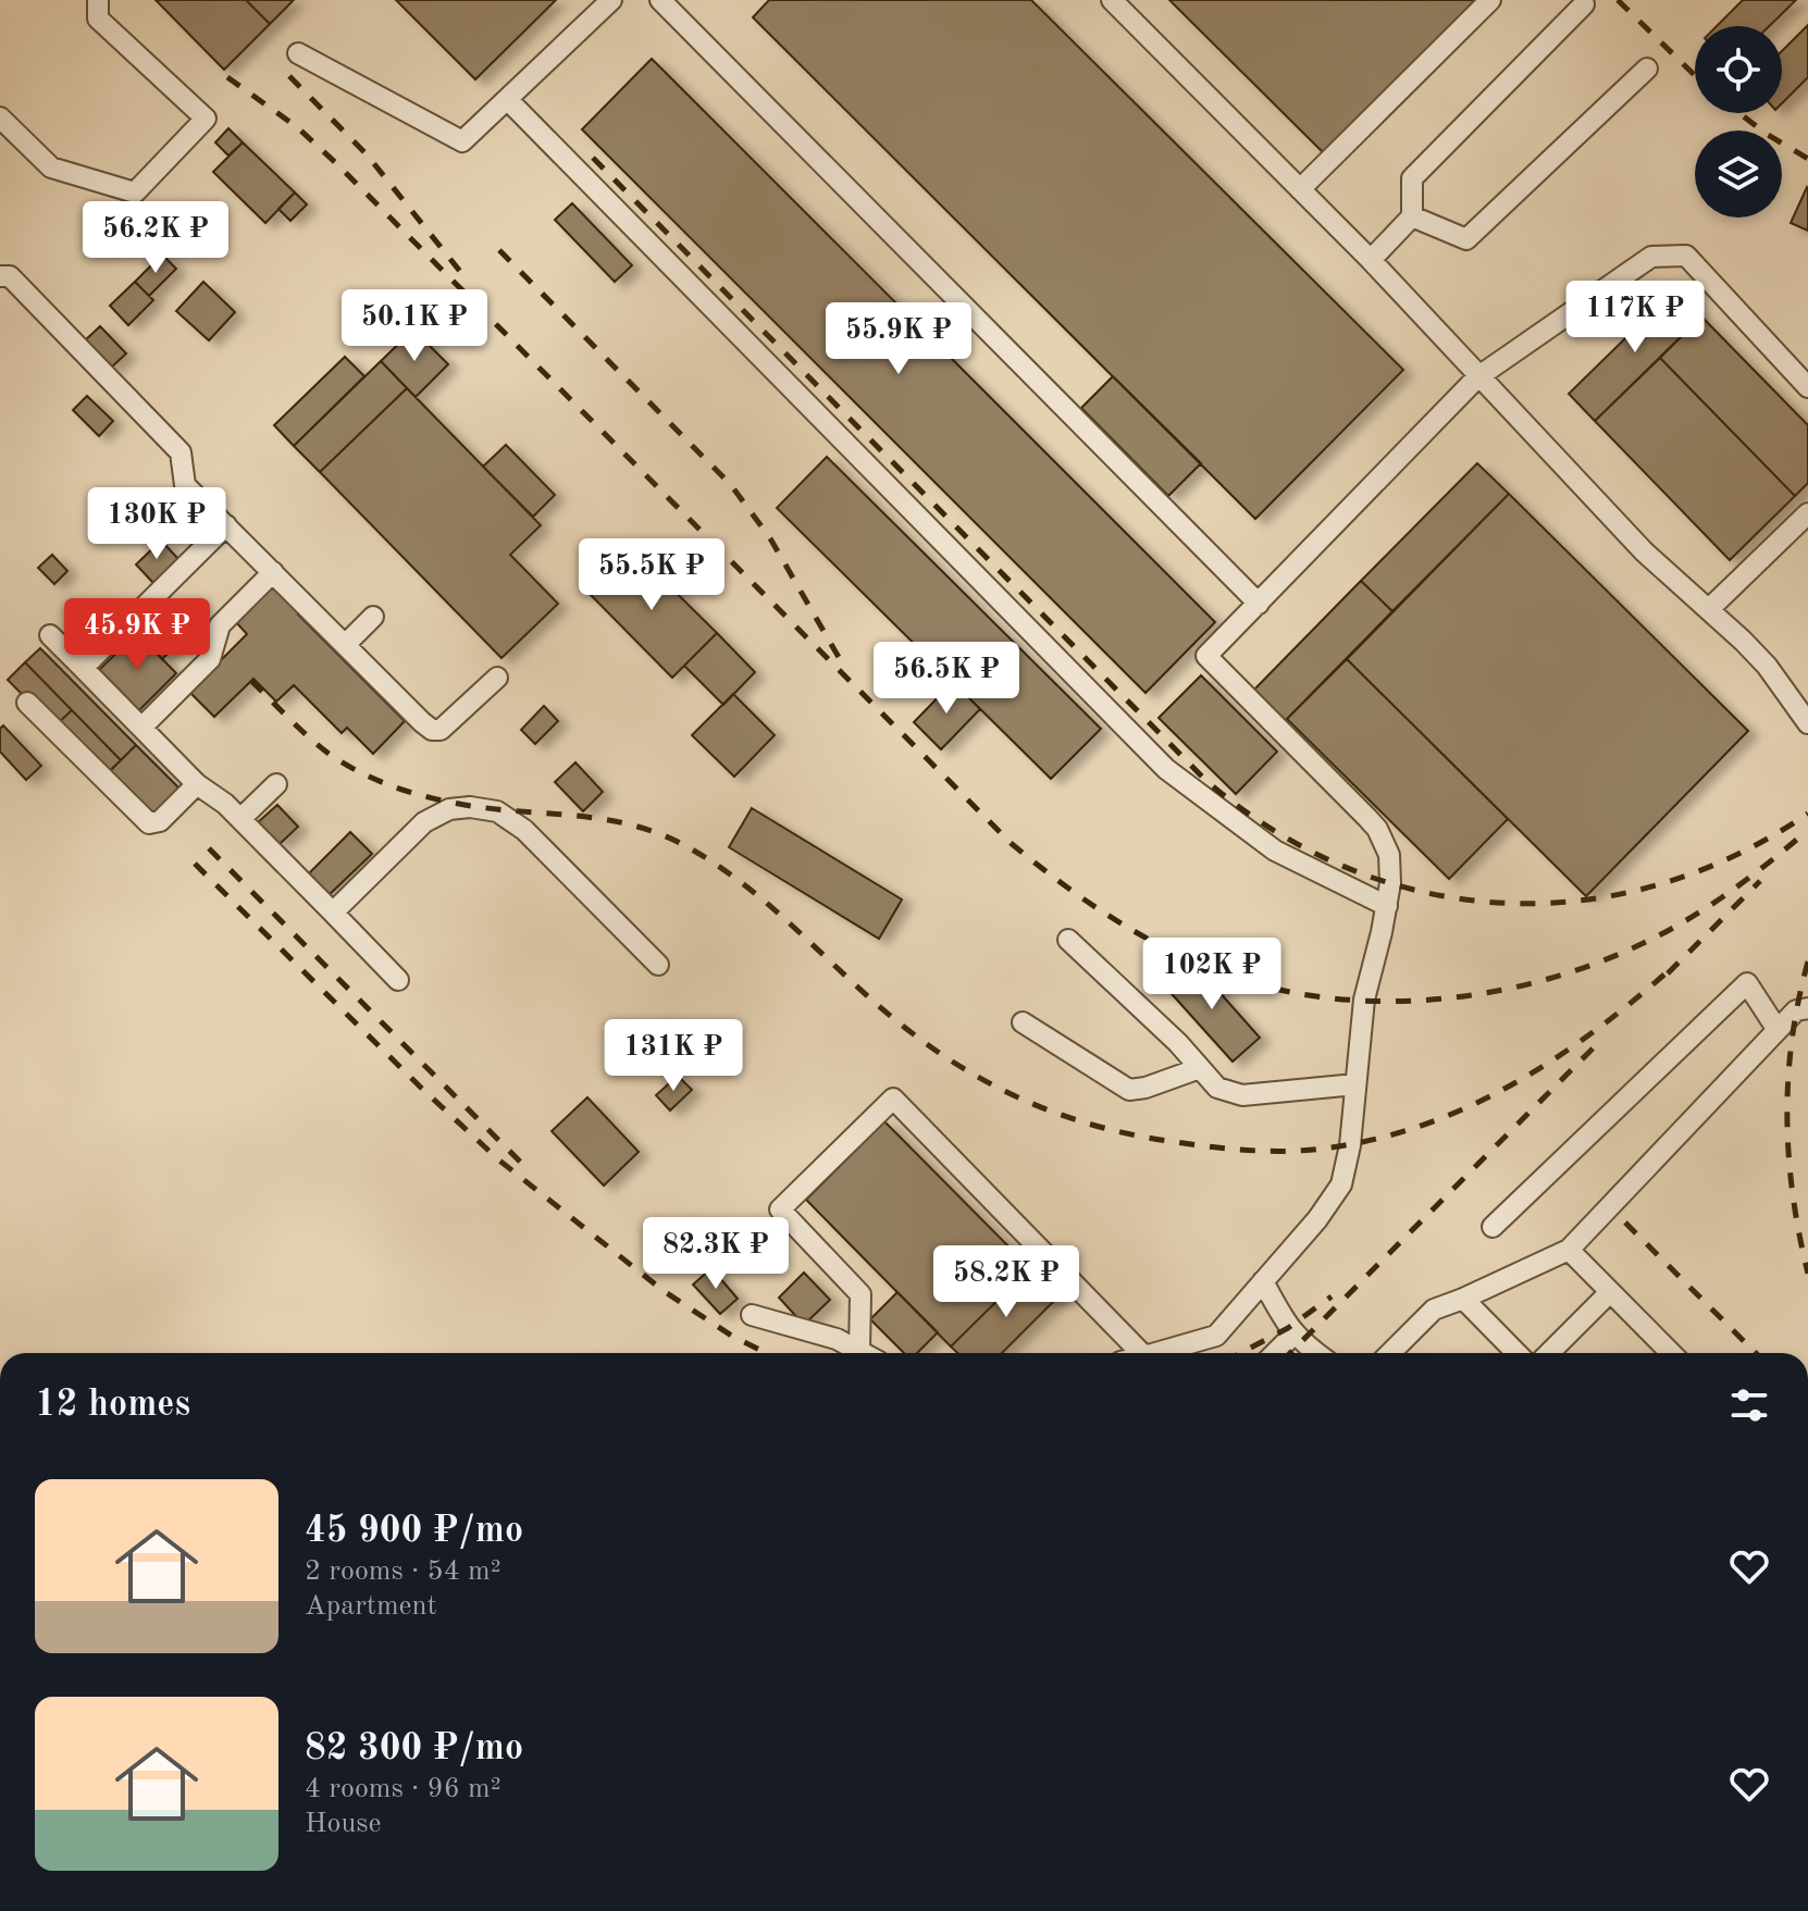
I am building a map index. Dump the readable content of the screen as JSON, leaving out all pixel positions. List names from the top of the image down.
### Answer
{
  "page": {
    "price": [
      "56.2K ₽",
      "117K ₽",
      "50.1K ₽",
      "55.9K ₽",
      "130K ₽",
      "55.5K ₽",
      "45.9K ₽",
      "56.5K ₽",
      "102K ₽",
      "131K ₽",
      "82.3K ₽",
      "58.2K ₽"
    ],
    "heading": "12 homes",
    "list": [
      {
        "name": "45 900 ₽/mo",
        "note": "2 rooms · 54 m² · Apartment"
      },
      {
        "name": "82 300 ₽/mo",
        "note": "4 rooms · 96 m² · House"
      }
    ]
  }
}
